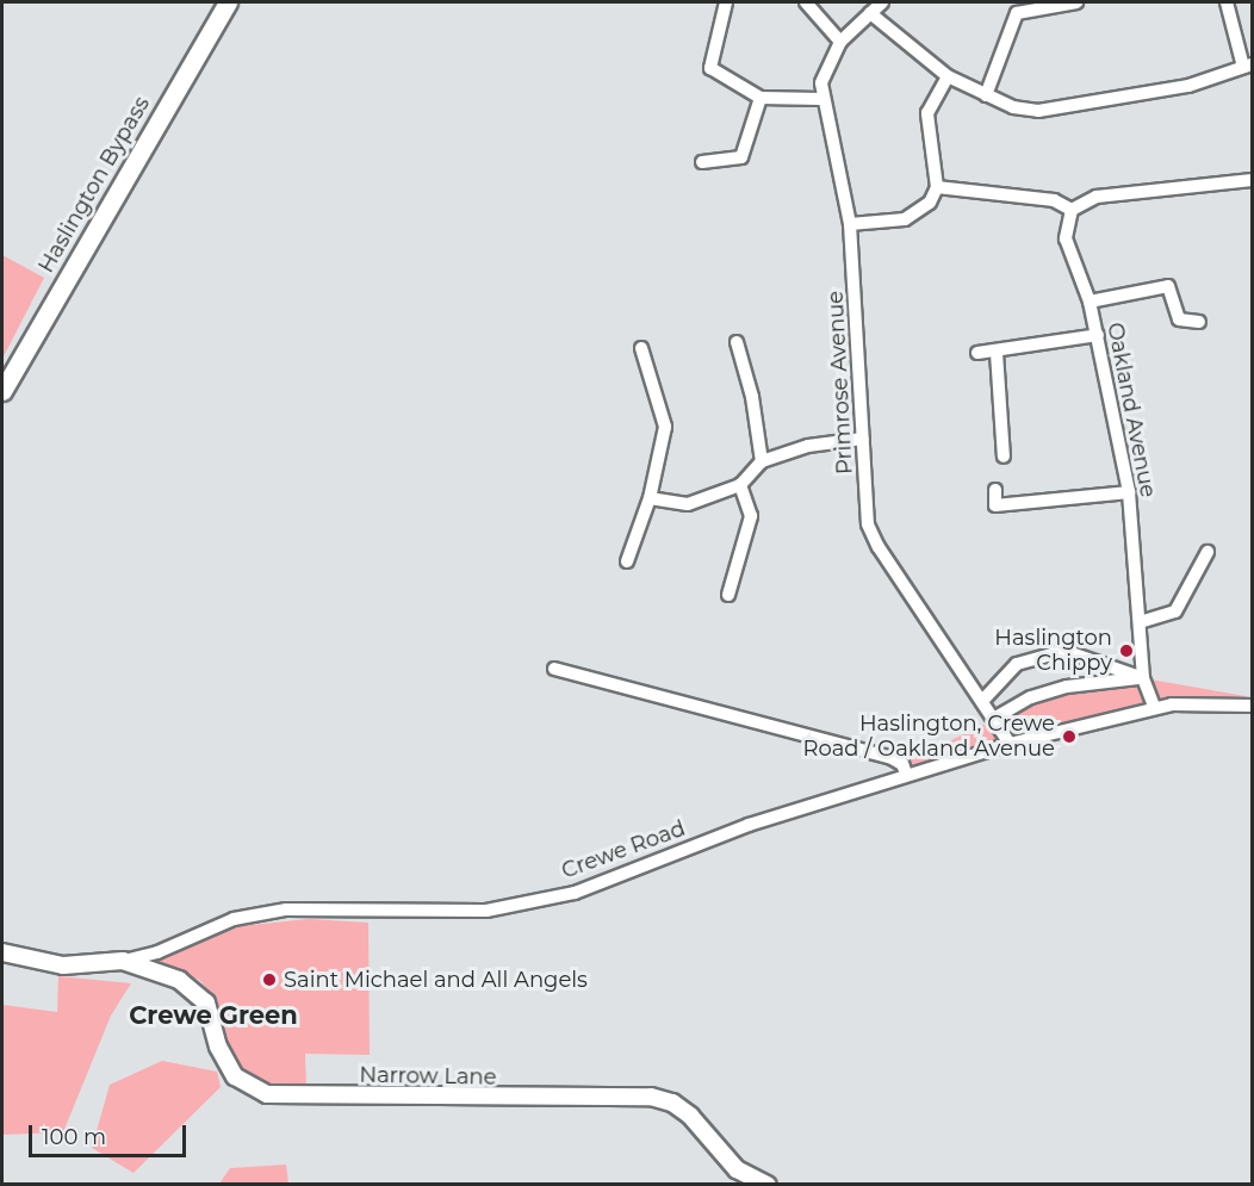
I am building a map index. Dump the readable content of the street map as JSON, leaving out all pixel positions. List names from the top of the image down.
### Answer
{
  "streets": {
    "highway": ["Haslington Bypass"],
    "main road": ["Crewe Road", "Narrow Lane"],
    "street": ["Primrose Avenue", "Oakland Avenue"]
  },
  "crossings": [
    ["Primrose Avenue", "Crewe Road"],
    ["Oakland Avenue", "Crewe Road"],
    ["Crewe Road", "Narrow Lane"]
  ],
  "districts": ["Crewe Green"],
  "places": ["Haslington Chippy", "Haslington, Crewe Road / Oakland Avenue", "Saint Michael and All Angels"],
  "scale_bar": "100 m"
}
